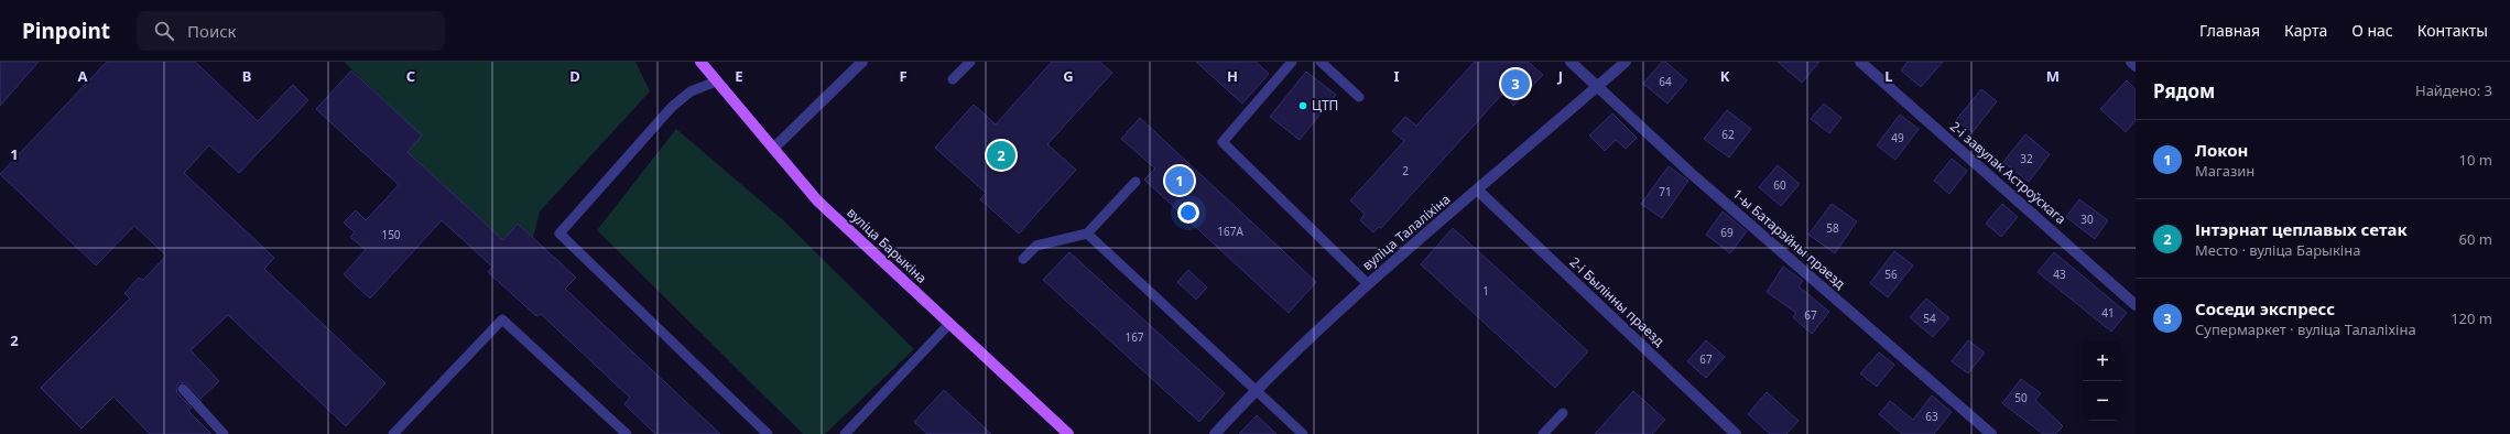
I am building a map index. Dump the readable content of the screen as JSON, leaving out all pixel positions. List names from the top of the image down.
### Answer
{
  "streets": {
    "main road": ["вуліца Барыкіна"],
    "street": [
      "2-і завулак Астроўскага",
      "вуліца Талаліхіна",
      "1-ы Батарэйны праезд",
      "2-і Былінны праезд"
    ]
  },
  "crossings": [
    ["вуліца Талаліхіна", "1-ы Батарэйны праезд"],
    ["вуліца Талаліхіна", "2-і Былінны праезд"]
  ],
  "places": ["ЦТП"],
  "house_numbers": [
    "64",
    "62",
    "49",
    "32",
    "2",
    "60",
    "71",
    "30",
    "58",
    "167А",
    "69",
    "150",
    "56",
    "43",
    "1",
    "41",
    "67",
    "54",
    "167",
    "67",
    "50",
    "63"
  ],
  "page": {
    "header": "Pinpoint",
    "search": "Поиск",
    "nav": [
      "Главная",
      "Карта",
      "О нас",
      "Контакты"
    ],
    "heading": ["Рядом", "Найдено: 3"],
    "pins": ["3", "2", "1"],
    "list": [
      {
        "mark": "1",
        "name": "Локон",
        "note": "Магазин",
        "value": "10 m"
      },
      {
        "mark": "2",
        "name": "Інтэрнат цеплавых сетак",
        "note": "Место · вуліца Барыкіна",
        "value": "60 m"
      },
      {
        "mark": "3",
        "name": "Соседи экспресс",
        "note": "Супермаркет · вуліца Талаліхіна",
        "value": "120 m"
      }
    ],
    "map_buttons": ["+", "−"]
  },
  "grid": {
    "columns": [
      "A",
      "B",
      "C",
      "D",
      "E",
      "F",
      "G",
      "H",
      "I",
      "J",
      "K",
      "L",
      "M"
    ],
    "rows": ["1", "2"]
  }
}
